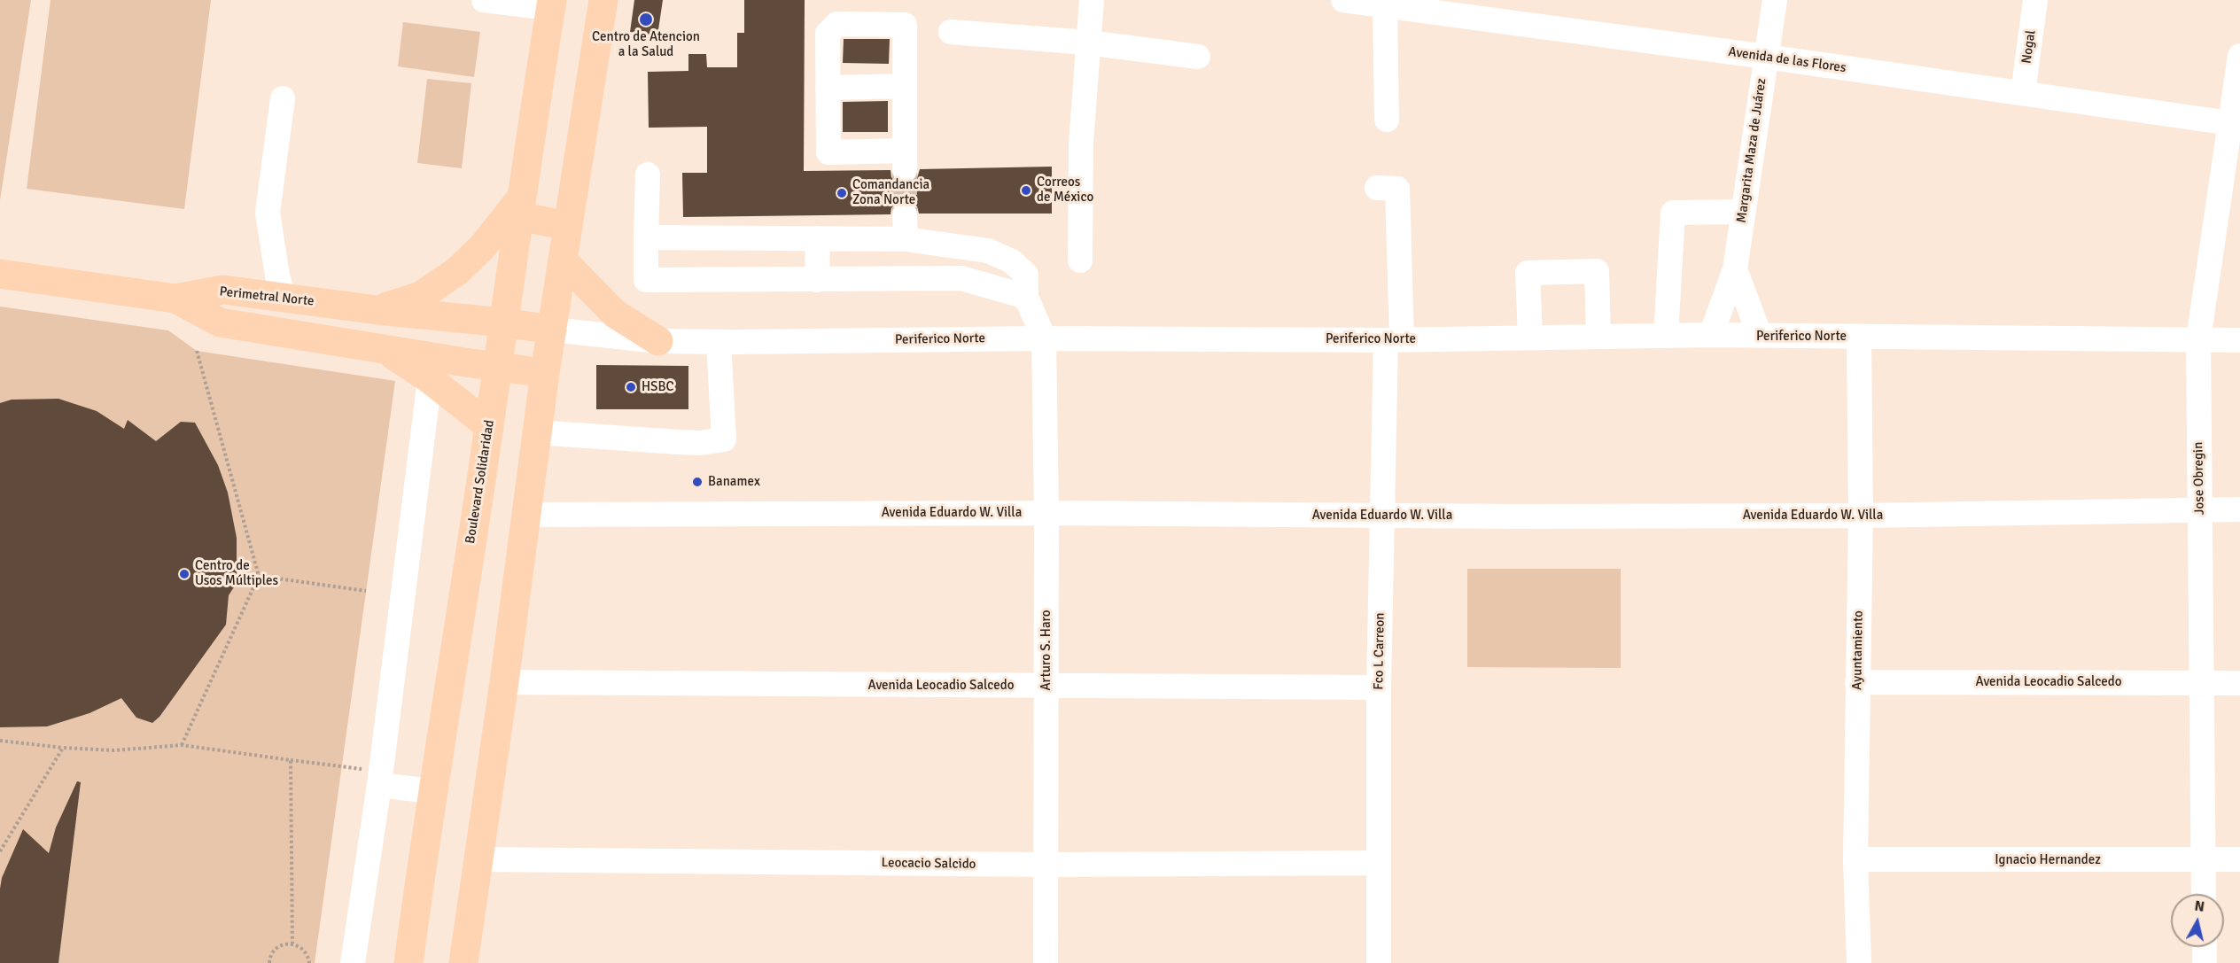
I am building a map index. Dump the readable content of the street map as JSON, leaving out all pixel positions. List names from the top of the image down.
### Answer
{
  "streets": {
    "main road": ["Perimetral Norte", "Periferico Norte", "Boulevard Solidaridad"],
    "street": [
      "Nogal",
      "Avenida de las Flores",
      "Margarita Maza de Juárez",
      "Jose Obregin",
      "Avenida Eduardo W. Villa",
      "Arturo S. Haro",
      "Ayuntamiento",
      "Fco L Carreon",
      "Avenida Leocadio Salcedo",
      "Ignacio Hernandez",
      "Leocacio Salcido"
    ]
  },
  "crossings": [
    ["Nogal", "Avenida de las Flores"],
    ["Avenida de las Flores", "Margarita Maza de Juárez"],
    ["Avenida de las Flores", "Jose Obregin"],
    ["Margarita Maza de Juárez", "Periferico Norte"],
    ["Perimetral Norte", "Periferico Norte"],
    ["Perimetral Norte", "Boulevard Solidaridad"],
    ["Periferico Norte", "Jose Obregin"],
    ["Periferico Norte", "Boulevard Solidaridad"],
    ["Periferico Norte", "Arturo S. Haro"],
    ["Periferico Norte", "Ayuntamiento"],
    ["Periferico Norte", "Fco L Carreon"],
    ["Jose Obregin", "Avenida Eduardo W. Villa"],
    ["Jose Obregin", "Avenida Leocadio Salcedo"],
    ["Jose Obregin", "Ignacio Hernandez"],
    ["Avenida Eduardo W. Villa", "Arturo S. Haro"],
    ["Avenida Eduardo W. Villa", "Ayuntamiento"],
    ["Avenida Eduardo W. Villa", "Fco L Carreon"],
    ["Arturo S. Haro", "Avenida Leocadio Salcedo"],
    ["Arturo S. Haro", "Leocacio Salcido"],
    ["Ayuntamiento", "Avenida Leocadio Salcedo"],
    ["Ayuntamiento", "Ignacio Hernandez"],
    ["Fco L Carreon", "Avenida Leocadio Salcedo"],
    ["Fco L Carreon", "Leocacio Salcido"]
  ],
  "places": [
    "Centro de Atencion a la Salud",
    "Correos de México",
    "Comandancia Zona Norte",
    "HSBC",
    "Banamex",
    "Centro de Usos Múltiples"
  ],
  "north": "top"
}
